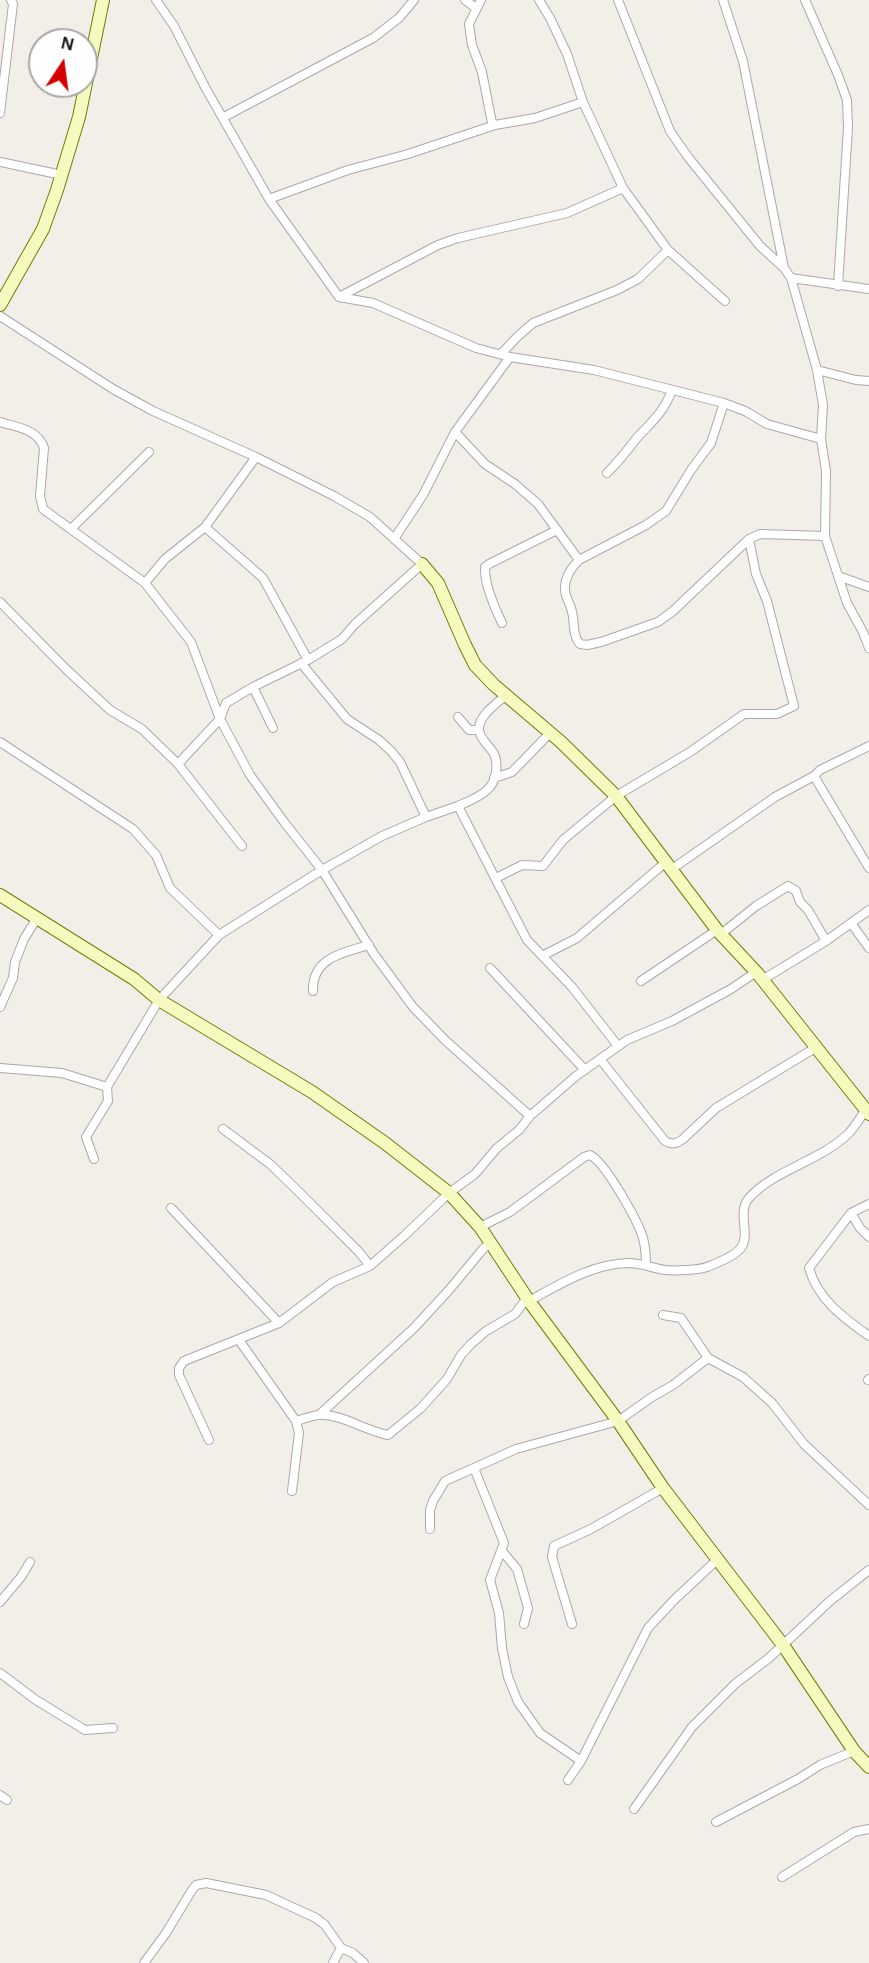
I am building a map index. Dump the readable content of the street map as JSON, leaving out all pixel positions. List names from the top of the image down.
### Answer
{
  "north": "top"
}
